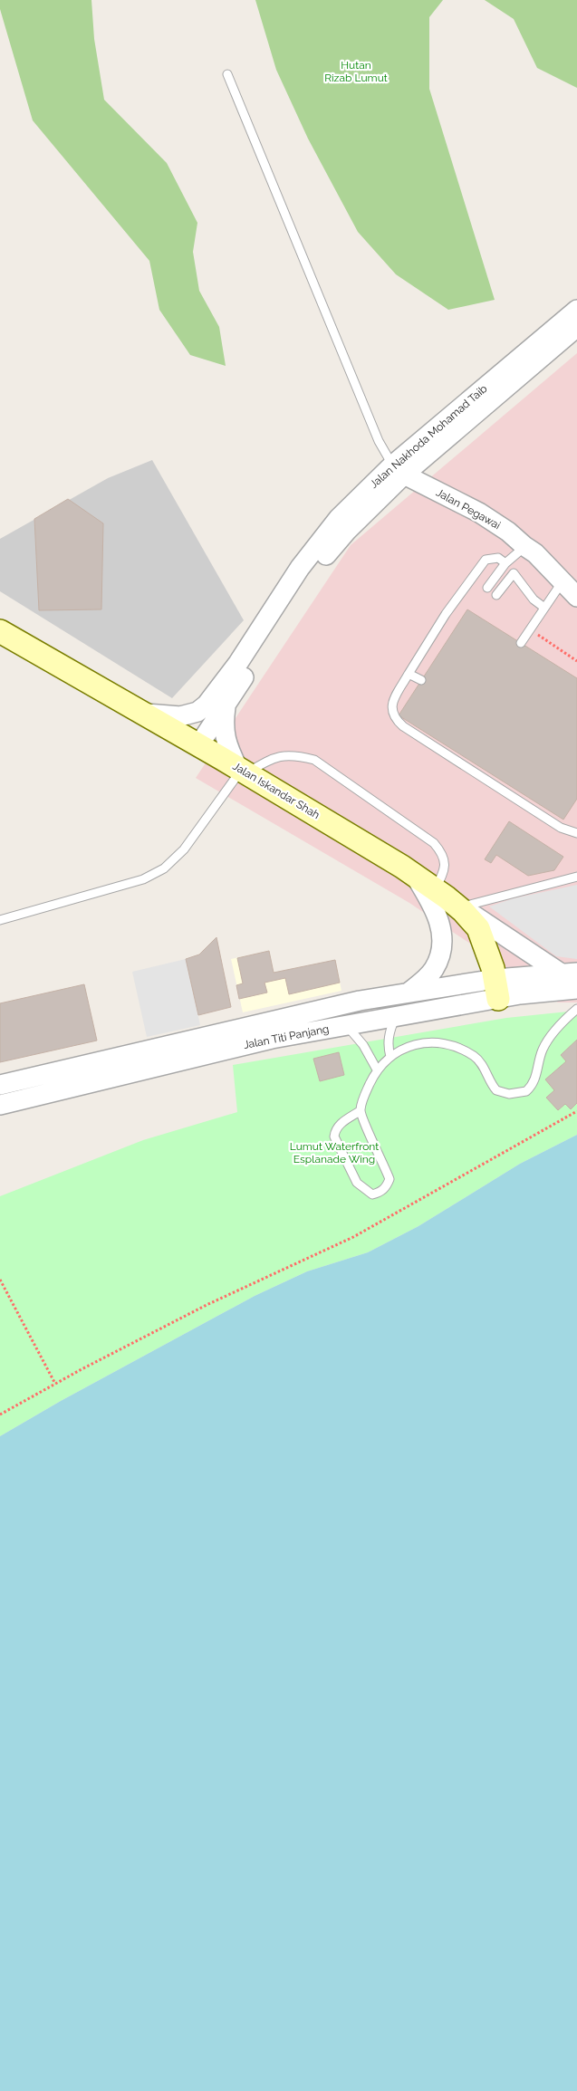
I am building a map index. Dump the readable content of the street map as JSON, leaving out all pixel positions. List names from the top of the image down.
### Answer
{
  "streets": {
    "main road": ["Jalan Iskandar Shah"],
    "street": ["Jalan Nakhoda Mohamad Taib", "Jalan Pegawai", "Jalan Titi Panjang"]
  },
  "crossings": [
    ["Jalan Nakhoda Mohamad Taib", "Jalan Pegawai"],
    ["Jalan Nakhoda Mohamad Taib", "Jalan Iskandar Shah"],
    ["Jalan Iskandar Shah", "Jalan Titi Panjang"]
  ],
  "parks": ["Hutan Rizab Lumut", "Lumut Waterfront Esplanade Wing"]
}
